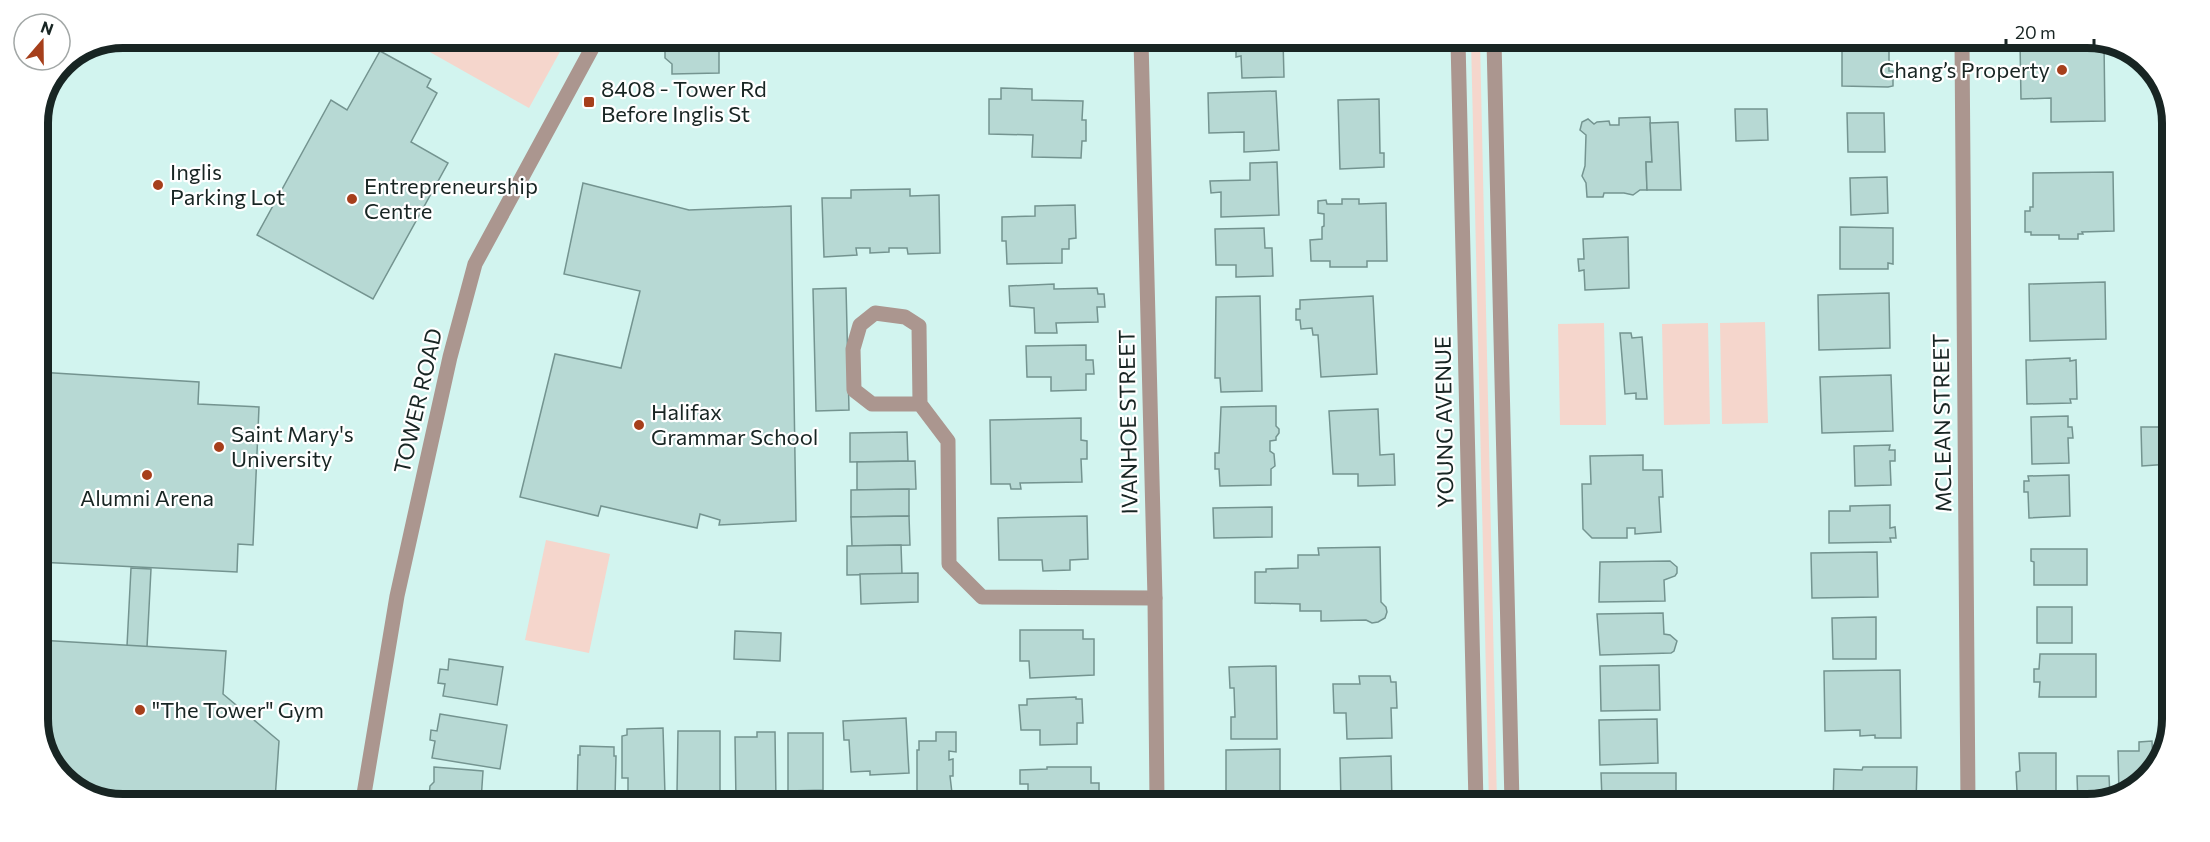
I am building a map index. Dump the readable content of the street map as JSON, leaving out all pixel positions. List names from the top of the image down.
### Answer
{
  "streets": {
    "street": [
      "TOWER ROAD",
      "IVANHOE STREET",
      "YOUNG AVENUE",
      "MCLEAN STREET"
    ]
  },
  "places": {
    "other": [
      "Chang’s Property",
      "Inglis Parking Lot",
      "Entrepreneurship Centre",
      "Halifax Grammar School",
      "Saint Mary's University",
      "Alumni Arena",
      "\"The Tower\" Gym"
    ],
    "transit": ["8408 - Tower Rd Before Inglis St"]
  },
  "scale_bar": "20 m",
  "north": "top"
}
